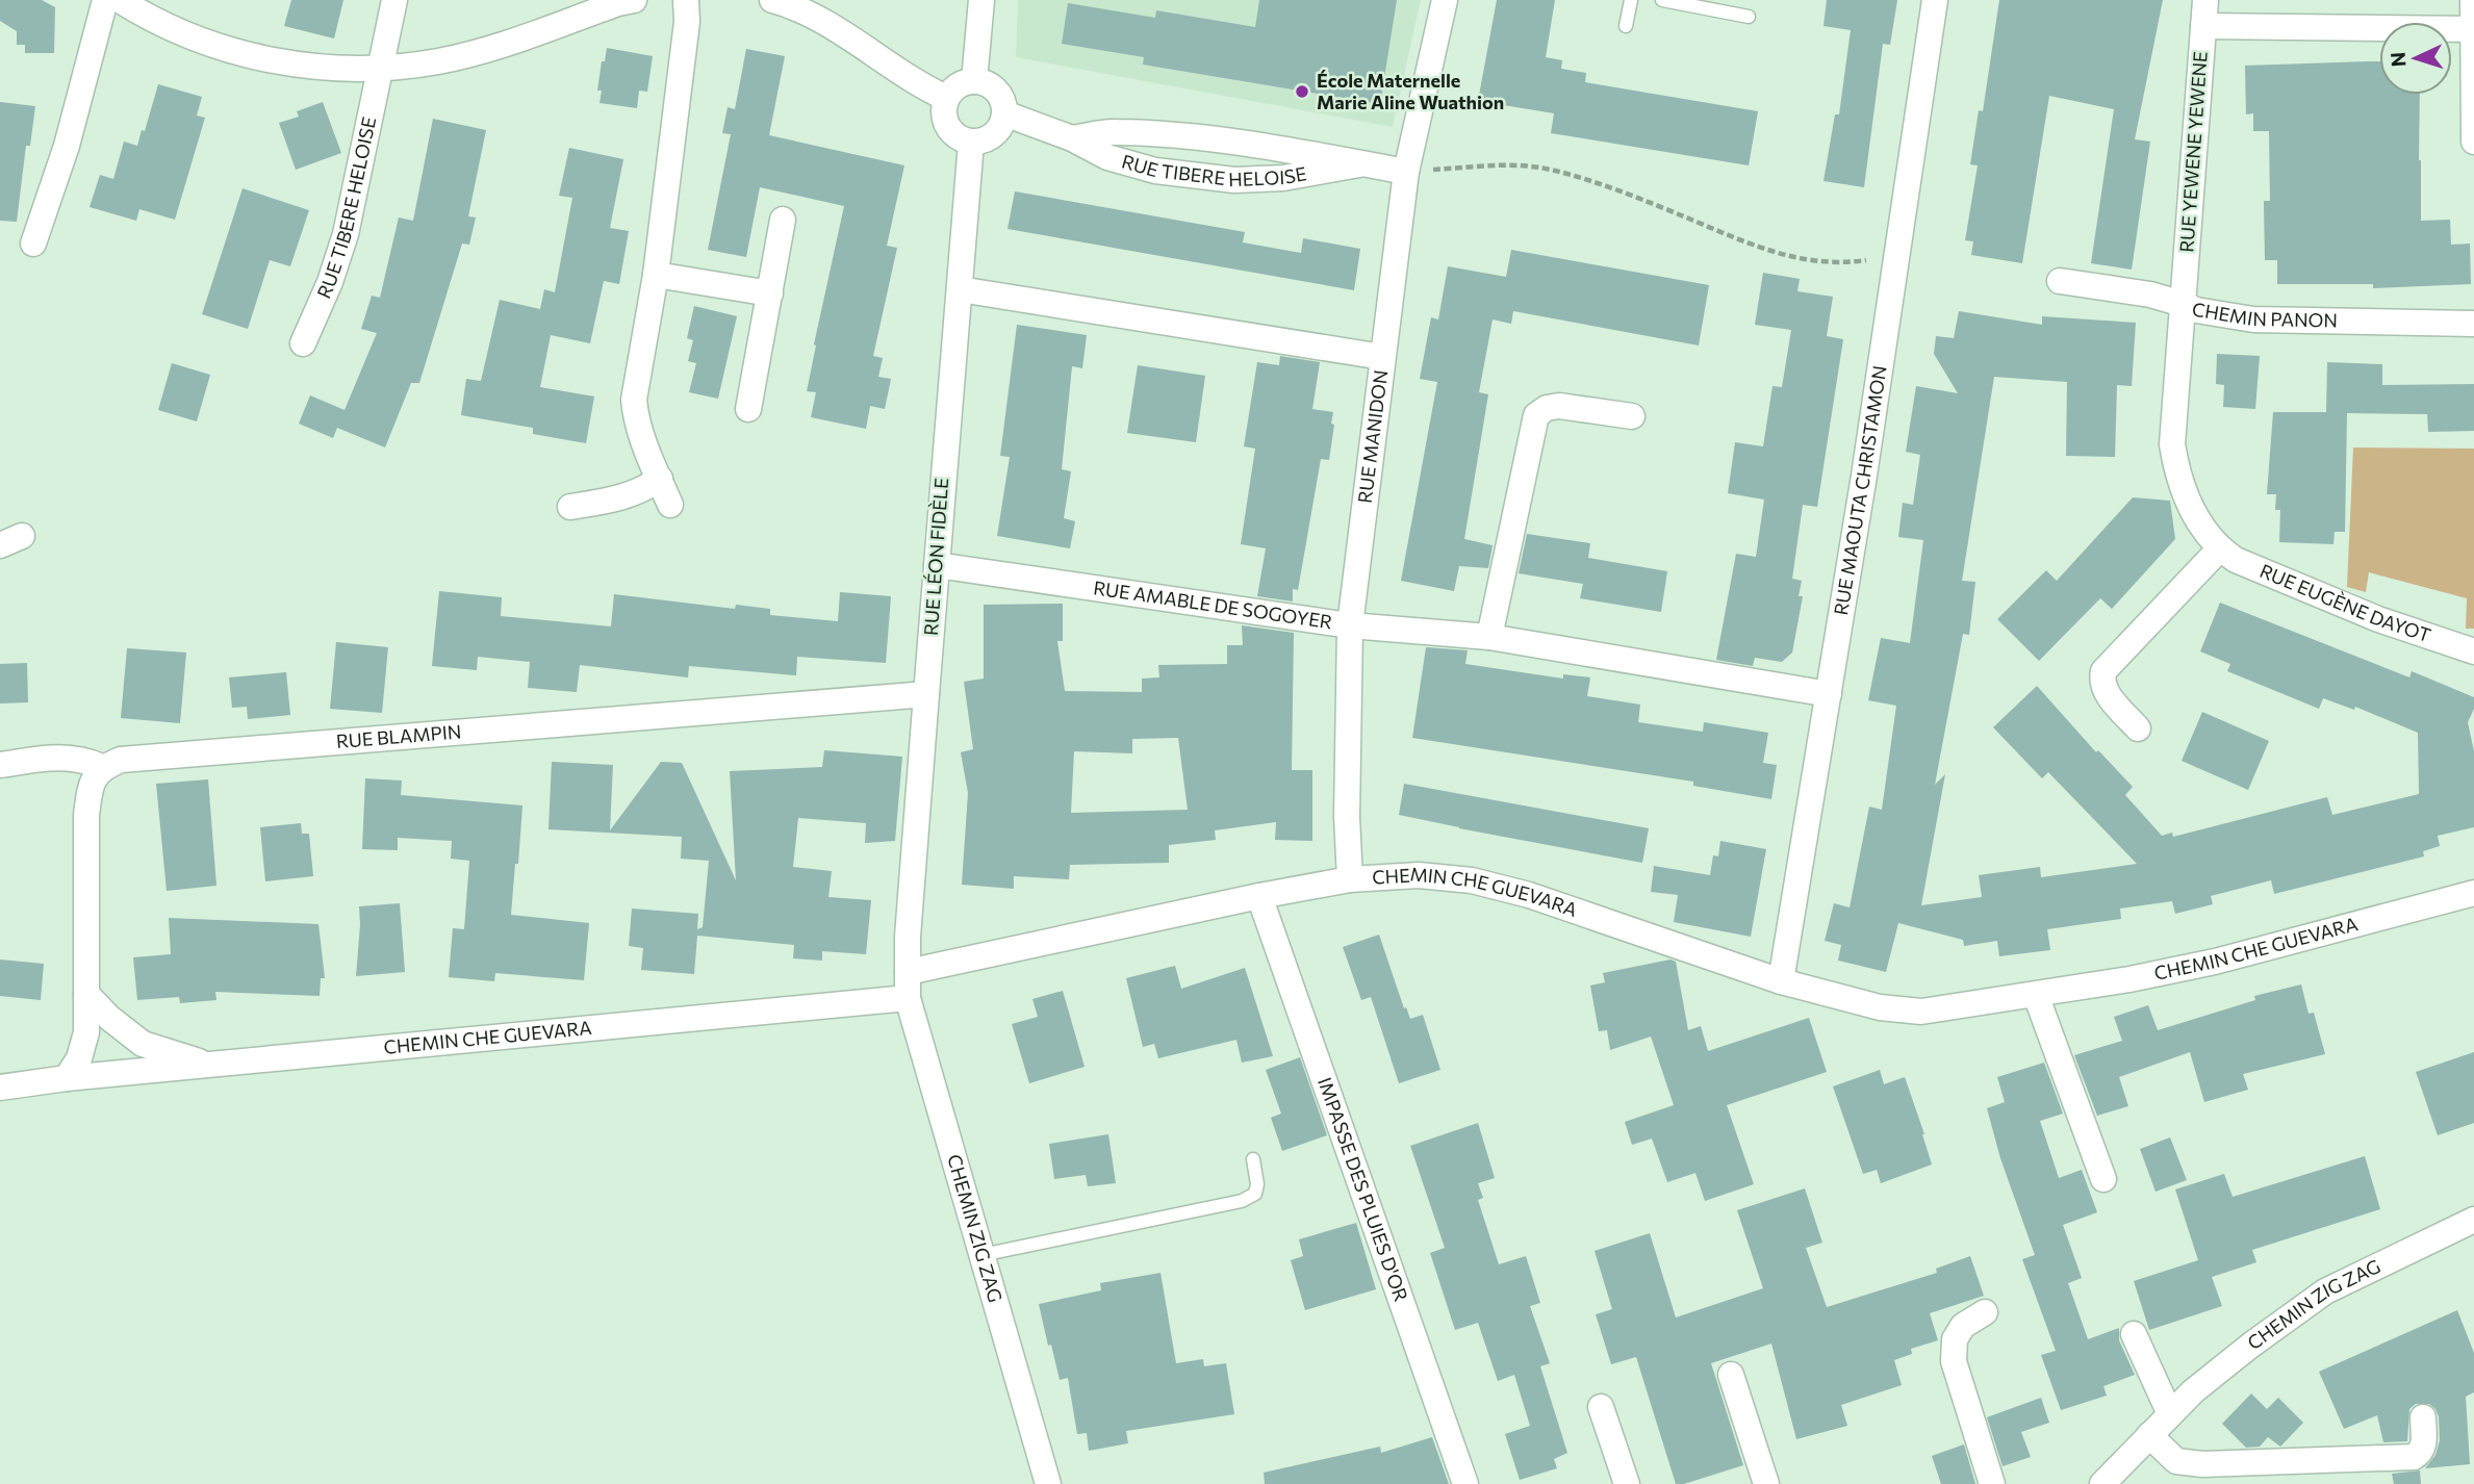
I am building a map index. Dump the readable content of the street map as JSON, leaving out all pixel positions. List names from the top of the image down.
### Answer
{
  "streets": {
    "street": [
      "RUE YEWENE YEWENE",
      "RUE TIBERE HELOISE",
      "CHEMIN PANON",
      "RUE MANIDON",
      "RUE MAOUTA CHRISTAMON",
      "RUE LÉON FIDÈLE",
      "RUE EUGÈNE DAYOT",
      "RUE AMABLE DE SOGOYER",
      "RUE BLAMPIN",
      "CHEMIN CHE GUEVARA",
      "IMPASSE DES PLUIES D'OR",
      "CHEMIN ZIG ZAG"
    ]
  },
  "crossings": [
    ["RUE YEWENE YEWENE", "CHEMIN PANON"],
    ["RUE YEWENE YEWENE", "RUE EUGÈNE DAYOT"],
    ["RUE TIBERE HELOISE", "RUE MANIDON"],
    ["RUE TIBERE HELOISE", "RUE LÉON FIDÈLE"],
    ["CHEMIN PANON", "RUE EUGÈNE DAYOT"],
    ["RUE MANIDON", "RUE AMABLE DE SOGOYER"],
    ["RUE MANIDON", "CHEMIN CHE GUEVARA"],
    ["RUE MAOUTA CHRISTAMON", "RUE AMABLE DE SOGOYER"],
    ["RUE MAOUTA CHRISTAMON", "CHEMIN CHE GUEVARA"],
    ["RUE LÉON FIDÈLE", "RUE AMABLE DE SOGOYER"],
    ["RUE LÉON FIDÈLE", "RUE BLAMPIN"],
    ["RUE LÉON FIDÈLE", "CHEMIN CHE GUEVARA"],
    ["RUE LÉON FIDÈLE", "CHEMIN ZIG ZAG"],
    ["CHEMIN CHE GUEVARA", "IMPASSE DES PLUIES D'OR"],
    ["CHEMIN CHE GUEVARA", "CHEMIN ZIG ZAG"]
  ],
  "places": ["École Maternelle Marie Aline Wuathion"],
  "north": "left"
}
